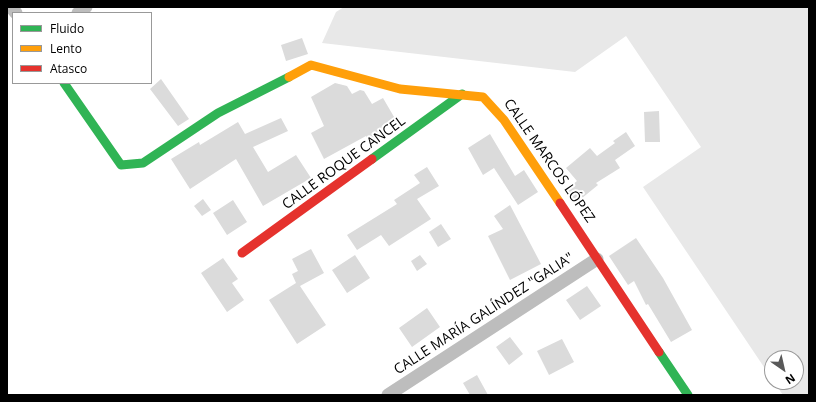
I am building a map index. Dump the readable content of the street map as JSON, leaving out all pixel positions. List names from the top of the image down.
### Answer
{
  "streets": {
    "street": ["CALLE MARCOS LÓPEZ", "CALLE ROQUE CANCEL", "CALLE MARÍA GALÍNDEZ \"GALIA\""]
  },
  "crossings": [
    ["CALLE MARCOS LÓPEZ", "CALLE ROQUE CANCEL"],
    ["CALLE MARCOS LÓPEZ", "CALLE MARÍA GALÍNDEZ \"GALIA\""]
  ],
  "legend": ["Fluido", "Lento", "Atasco"],
  "north": "bottom right"
}
